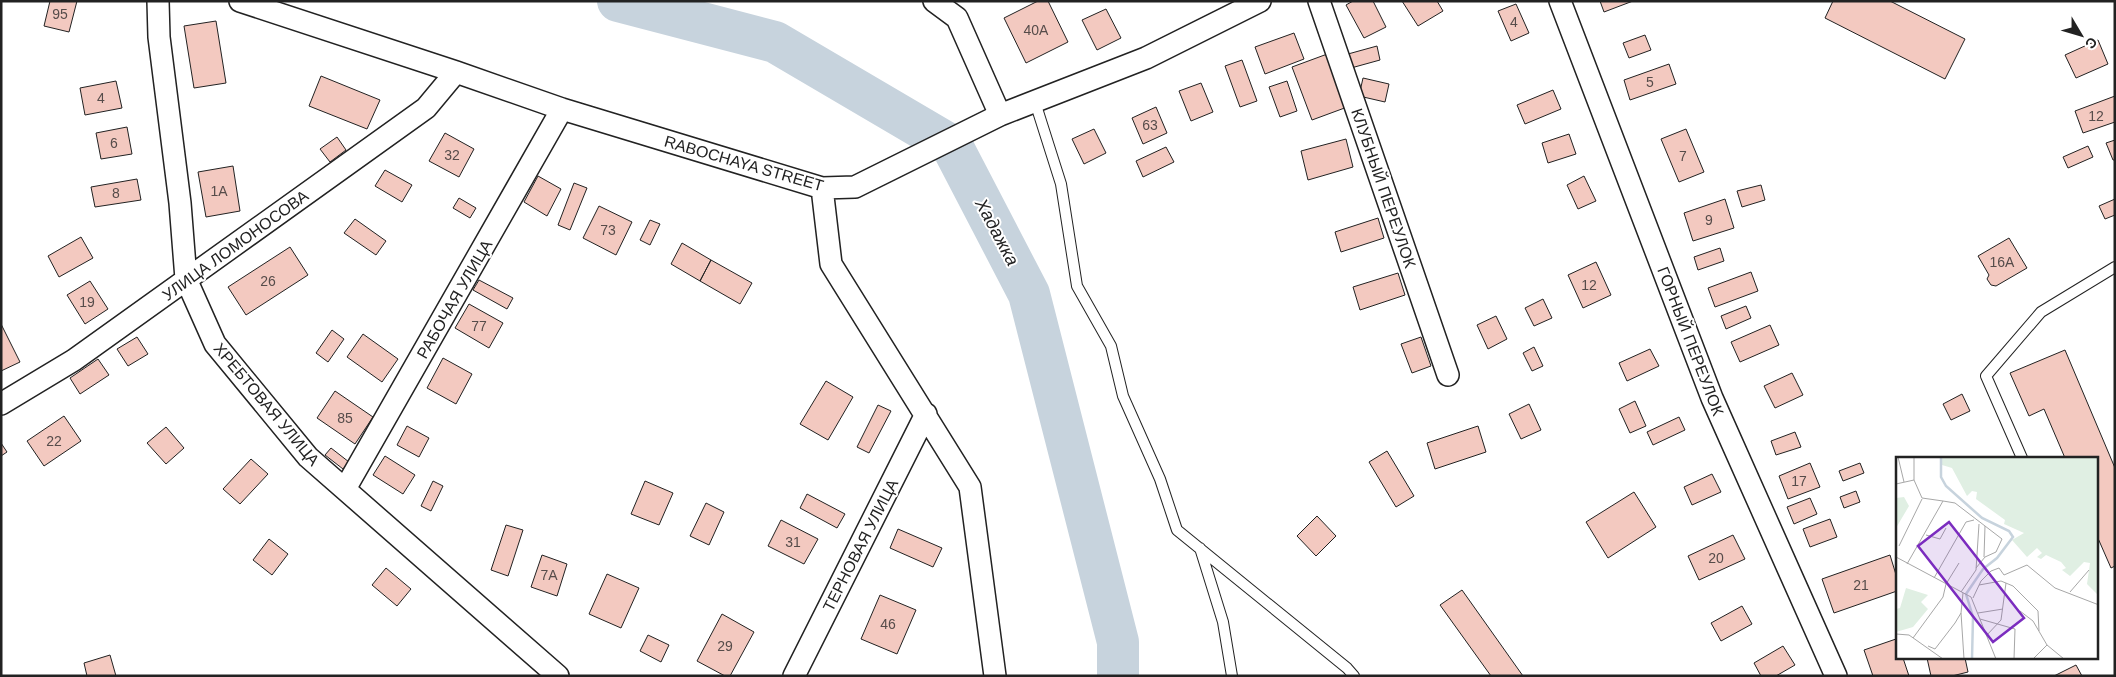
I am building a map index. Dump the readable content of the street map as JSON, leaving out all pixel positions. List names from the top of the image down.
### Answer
{
  "streets": {
    "street": [
      "RABOCHAYA STREET",
      "КЛУБНЫЙ ПЕРЕУЛОК",
      "УЛИЦА ЛОМОНОСОВА",
      "РАБОЧАЯ УЛИЦА",
      "ГОРНЫЙ ПЕРЕУЛОК",
      "ХРЕБТОВАЯ УЛИЦА",
      "ТЕРНОВАЯ УЛИЦА"
    ]
  },
  "crossings": [
    ["RABOCHAYA STREET", "УЛИЦА ЛОМОНОСОВА"],
    ["RABOCHAYA STREET", "РАБОЧАЯ УЛИЦА"],
    ["УЛИЦА ЛОМОНОСОВА", "ХРЕБТОВАЯ УЛИЦА"],
    ["РАБОЧАЯ УЛИЦА", "ХРЕБТОВАЯ УЛИЦА"]
  ],
  "water": ["Хадажка"],
  "house_numbers": [
    "95",
    "4",
    "40А",
    "5",
    "4",
    "12",
    "63",
    "6",
    "32",
    "7",
    "1А",
    "8",
    "9",
    "73",
    "16А",
    "26",
    "12",
    "19",
    "77",
    "85",
    "22",
    "17",
    "31",
    "20",
    "7А",
    "21",
    "46",
    "29"
  ],
  "north": "bottom right"
}
